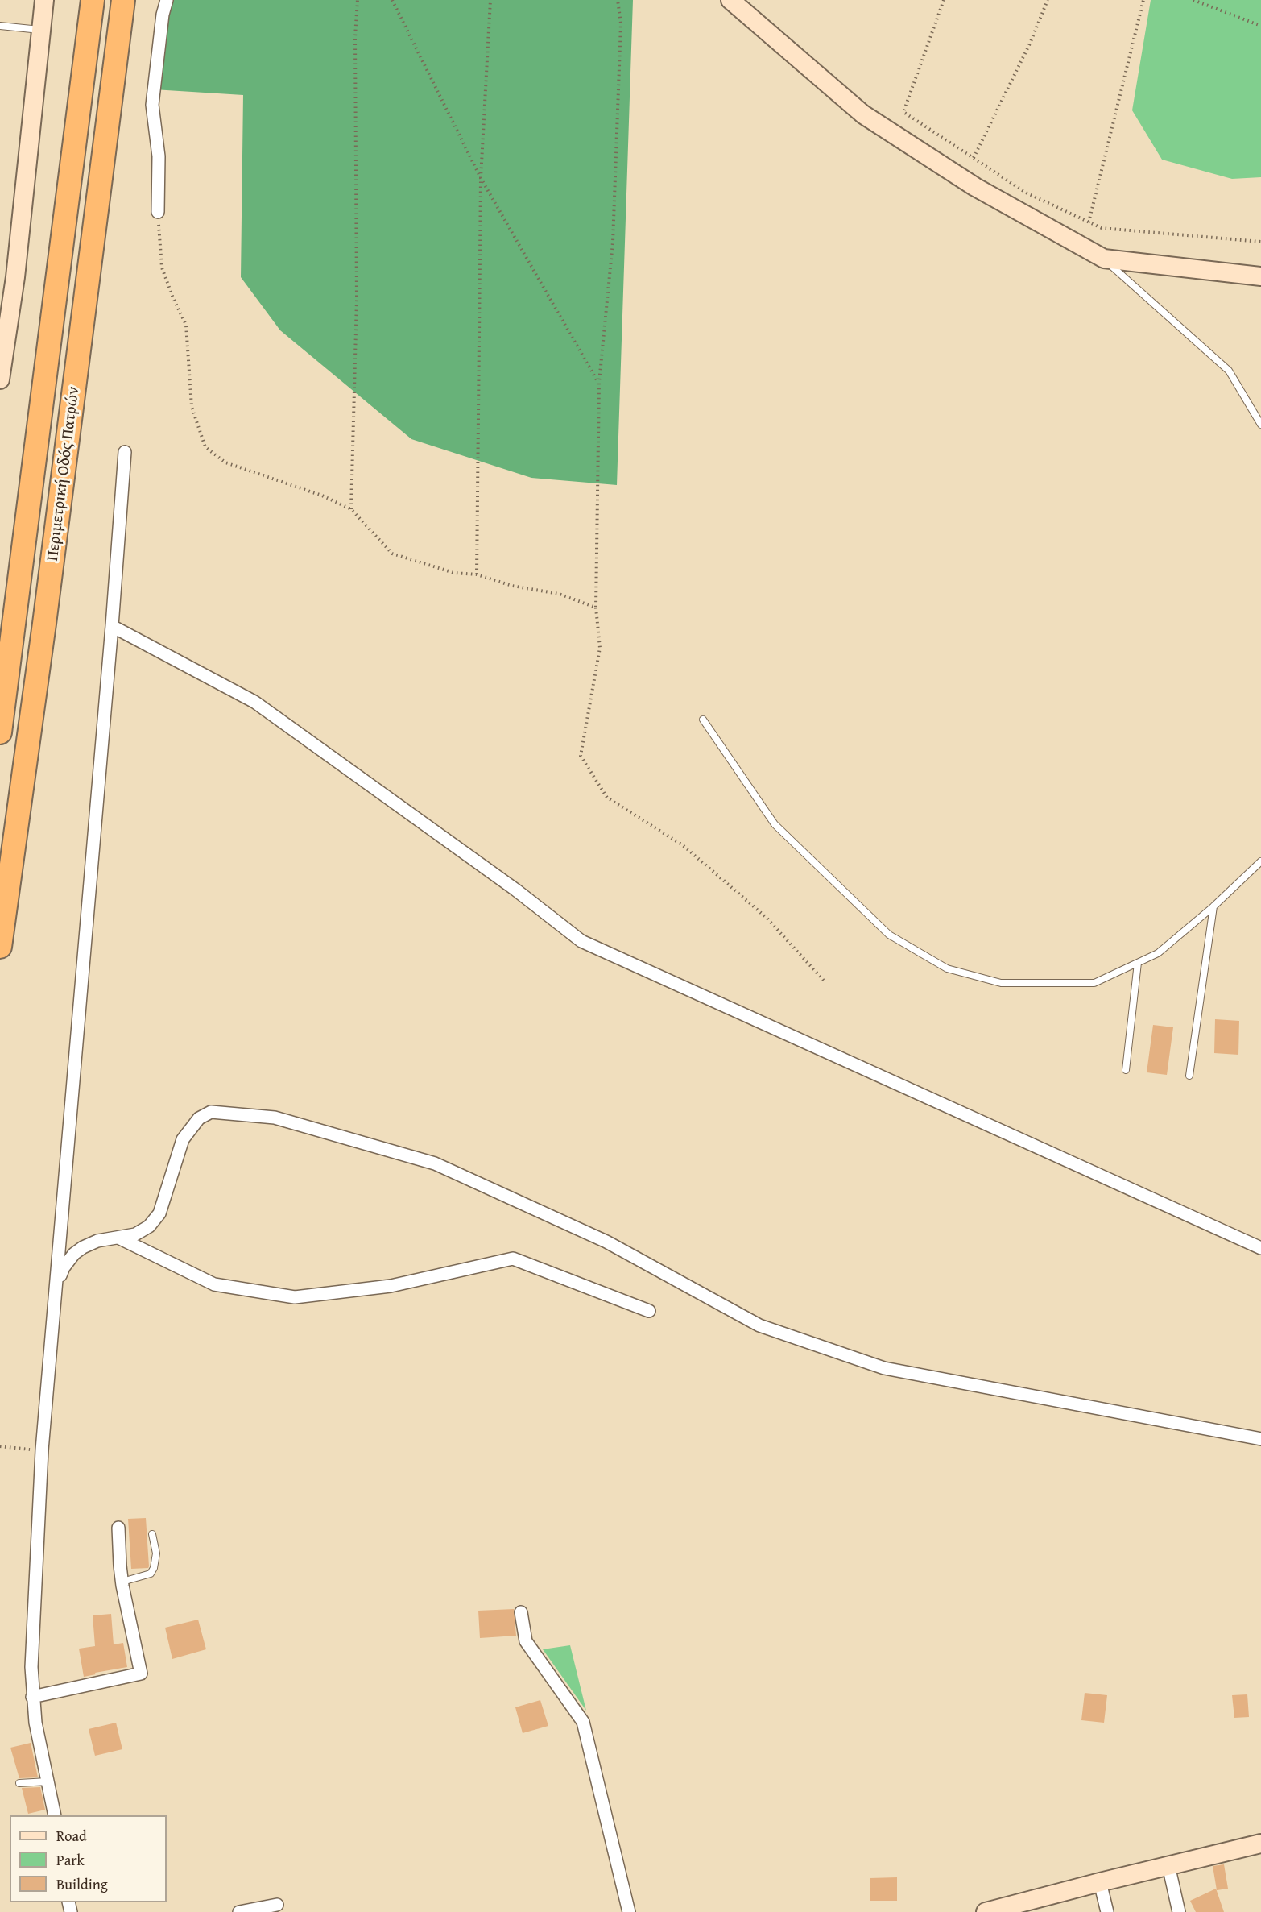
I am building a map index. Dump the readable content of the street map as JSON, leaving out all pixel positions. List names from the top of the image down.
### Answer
{
  "streets": {
    "highway": ["Περιμετρική Οδός Πατρών"]
  },
  "legend": ["Road", "Park", "Building"]
}
